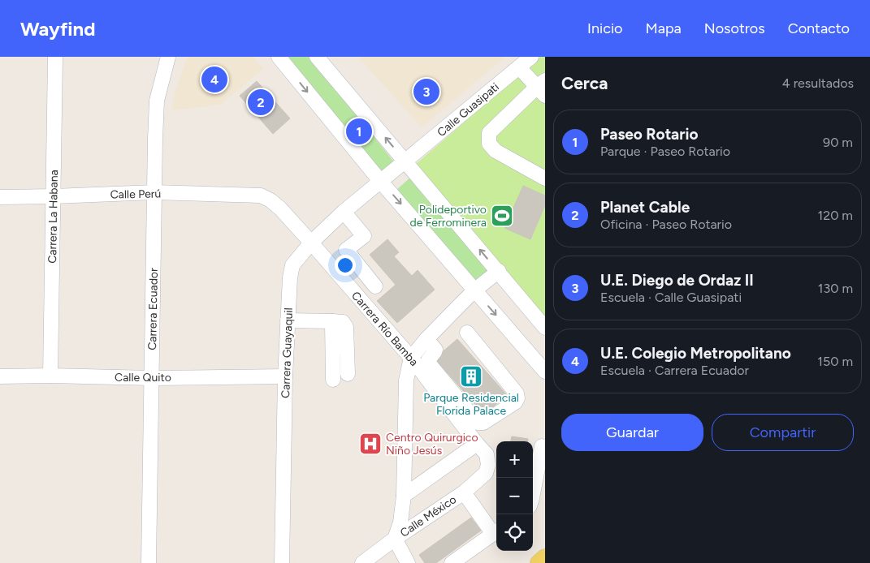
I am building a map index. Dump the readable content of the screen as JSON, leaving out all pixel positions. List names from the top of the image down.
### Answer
{
  "streets": {
    "street": [
      "Calle Guasipati",
      "Calle Perú",
      "Carrera La Habana",
      "Carrera Ecuador",
      "Carrera Río Bamba",
      "Carrera Guayaquil",
      "Calle Quito",
      "Calle México"
    ]
  },
  "crossings": [
    ["Calle Guasipati", "Carrera Guayaquil"],
    ["Calle Perú", "Carrera La Habana"],
    ["Calle Perú", "Carrera Ecuador"],
    ["Calle Perú", "Carrera Río Bamba"],
    ["Carrera La Habana", "Calle Quito"],
    ["Carrera Ecuador", "Calle Quito"],
    ["Carrera Río Bamba", "Carrera Guayaquil"],
    ["Carrera Río Bamba", "Calle México"],
    ["Carrera Guayaquil", "Calle Quito"]
  ],
  "places": {
    "sports": ["Polideportivo de Ferrominera"],
    "building": ["Parque Residencial Florida Palace"],
    "hospital": ["Centro Quirurgico Niño Jesús"]
  },
  "page": {
    "header": "Wayfind",
    "nav": [
      "Inicio",
      "Mapa",
      "Nosotros",
      "Contacto"
    ],
    "heading": ["Cerca", "4 resultados"],
    "pins": [
      "4",
      "3",
      "2",
      "1"
    ],
    "list": [
      {
        "mark": "1",
        "name": "Paseo Rotario",
        "note": "Parque · Paseo Rotario",
        "value": "90 m"
      },
      {
        "mark": "2",
        "name": "Planet Cable",
        "note": "Oficina · Paseo Rotario",
        "value": "120 m"
      },
      {
        "mark": "3",
        "name": "U.E. Diego de Ordaz II",
        "note": "Escuela · Calle Guasipati",
        "value": "130 m"
      },
      {
        "mark": "4",
        "name": "U.E. Colegio Metropolitano",
        "note": "Escuela · Carrera Ecuador",
        "value": "150 m"
      }
    ],
    "buttons": ["Guardar", "Compartir"],
    "map_buttons": ["+", "−"]
  }
}
